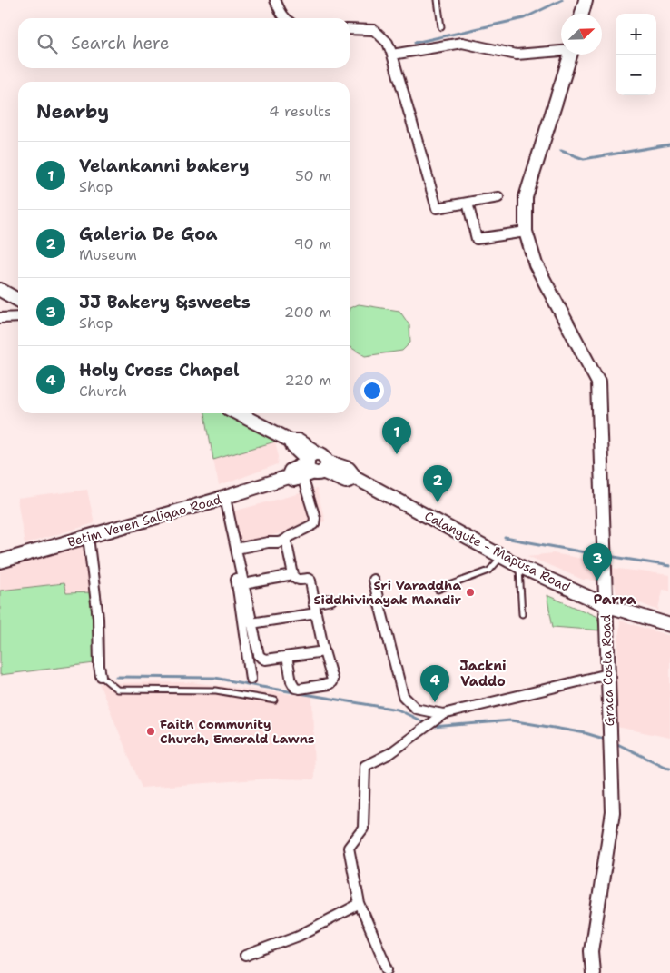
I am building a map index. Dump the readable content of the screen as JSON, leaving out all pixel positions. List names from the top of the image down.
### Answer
{
  "streets": {
    "street": ["Betim Veren Saligao Road", "Calangute - Mapusa Road", "Graca Costa Road"]
  },
  "crossings": [
    ["Betim Veren Saligao Road", "Calangute - Mapusa Road"],
    ["Calangute - Mapusa Road", "Graca Costa Road"]
  ],
  "districts": ["Parra", "Jackni Vaddo"],
  "places": ["Sri Varaddha Siddhivinayak Mandir", "Faith Community Church, Emerald Lawns"],
  "north": "top right",
  "page": {
    "map_buttons": ["+", "−"],
    "search": "Search here",
    "heading": ["Nearby", "4 results"],
    "list": [
      {
        "mark": "1",
        "name": "Velankanni bakery",
        "note": "Shop",
        "value": "50 m"
      },
      {
        "mark": "2",
        "name": "Galeria De Goa",
        "note": "Museum",
        "value": "90 m"
      },
      {
        "mark": "3",
        "name": "JJ Bakery &sweets",
        "note": "Shop",
        "value": "200 m"
      },
      {
        "mark": "4",
        "name": "Holy Cross Chapel",
        "note": "Church",
        "value": "220 m"
      }
    ],
    "pins": [
      "1",
      "2",
      "3",
      "4"
    ]
  }
}
